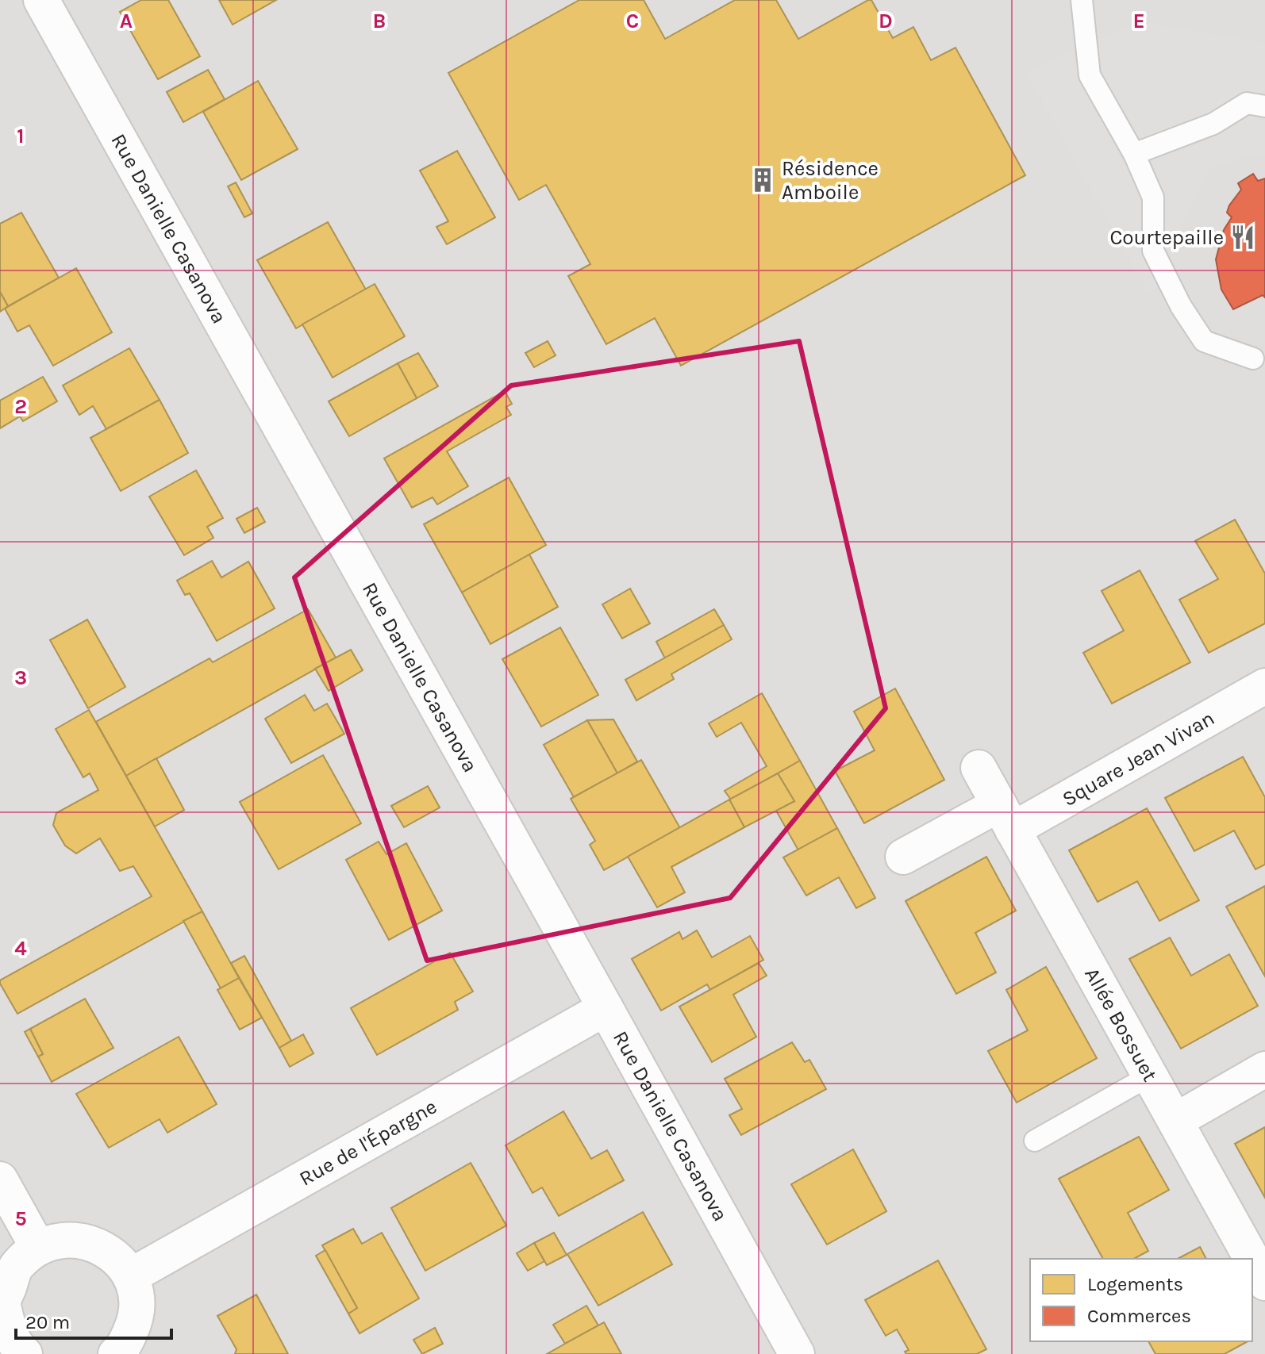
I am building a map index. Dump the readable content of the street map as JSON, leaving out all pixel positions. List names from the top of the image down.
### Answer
{
  "streets": {
    "street": [
      "Rue Danielle Casanova",
      "Square Jean Vivan",
      "Allée Bossuet",
      "Rue de l'Épargne"
    ]
  },
  "crossings": [
    ["Rue Danielle Casanova", "Rue de l'Épargne"],
    ["Square Jean Vivan", "Allée Bossuet"]
  ],
  "places": {
    "building": ["Résidence Amboile"],
    "restaurant": ["Courtepaille"]
  },
  "legend": ["Logements", "Commerces"],
  "scale_bar": "20 m",
  "grid": {
    "columns": [
      "A",
      "B",
      "C",
      "D",
      "E"
    ],
    "rows": [
      "1",
      "2",
      "3",
      "4",
      "5"
    ]
  }
}
